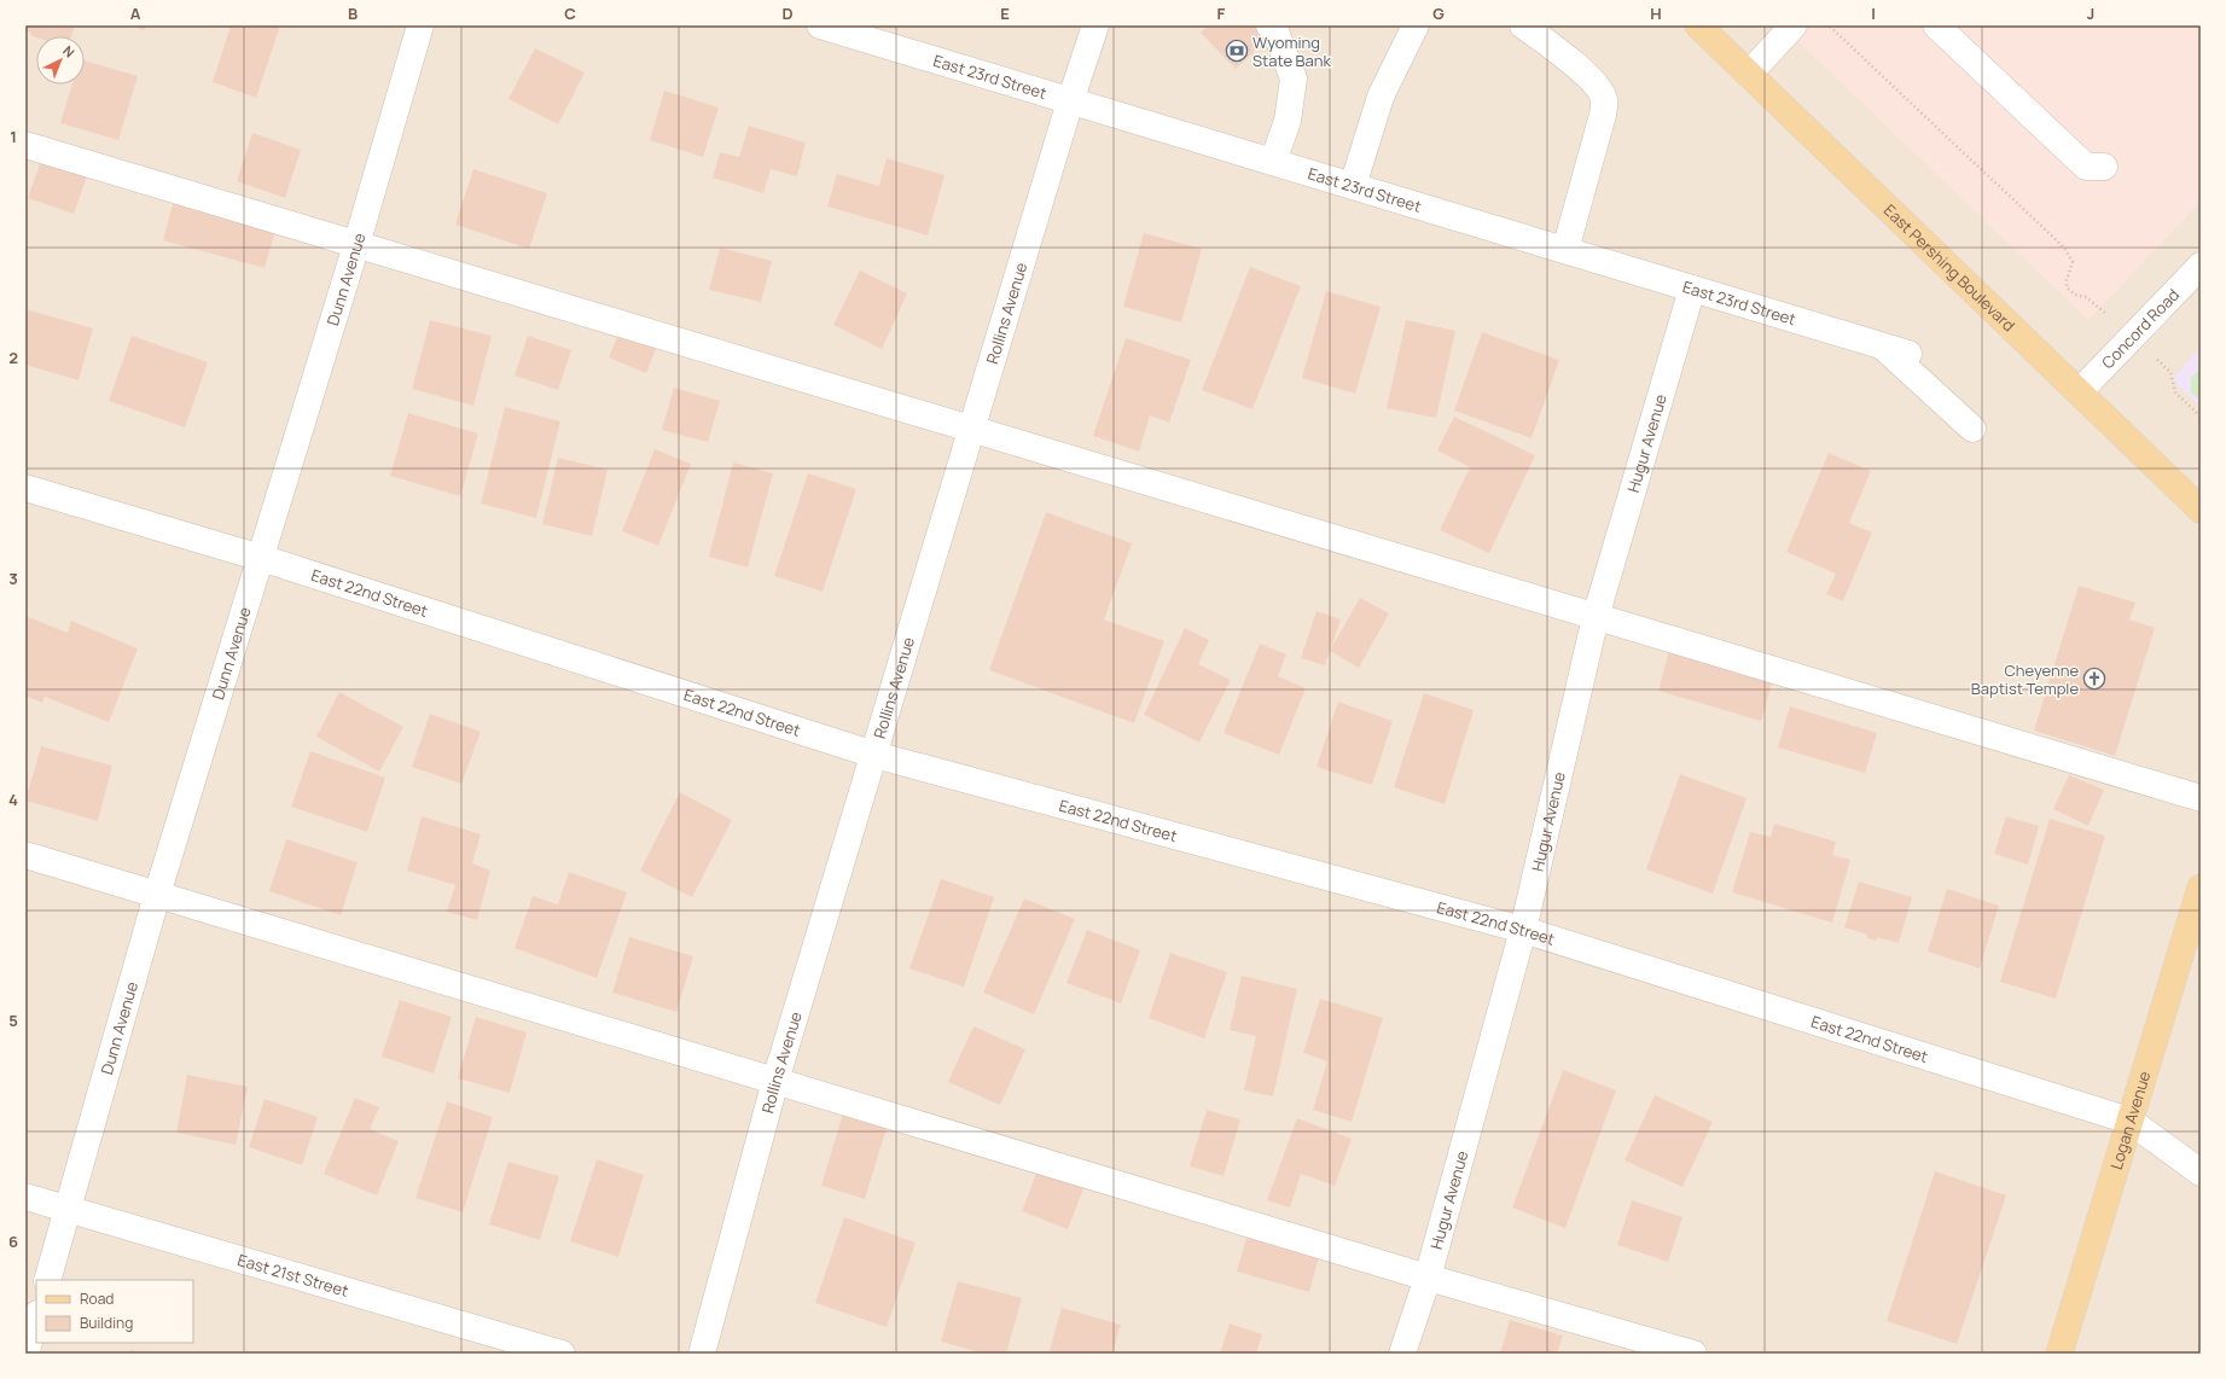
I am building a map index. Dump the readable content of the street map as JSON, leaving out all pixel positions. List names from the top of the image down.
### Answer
{
  "streets": {
    "main road": ["East Pershing Boulevard", "Logan Avenue"],
    "street": [
      "East 23rd Street",
      "Dunn Avenue",
      "Rollins Avenue",
      "Concord Road",
      "Hugur Avenue",
      "East 22nd Street",
      "East 21st Street"
    ]
  },
  "crossings": [
    ["East 23rd Street", "Rollins Avenue"],
    ["East 23rd Street", "Hugur Avenue"],
    ["East Pershing Boulevard", "Concord Road"],
    ["Dunn Avenue", "East 22nd Street"],
    ["Dunn Avenue", "East 21st Street"],
    ["Rollins Avenue", "East 22nd Street"],
    ["Hugur Avenue", "East 22nd Street"],
    ["East 22nd Street", "Logan Avenue"]
  ],
  "places": {
    "bank": ["Wyoming State Bank"],
    "church": ["Cheyenne Baptist Temple"]
  },
  "legend": ["Road", "Building"],
  "north": "top right",
  "grid": {
    "columns": [
      "A",
      "B",
      "C",
      "D",
      "E",
      "F",
      "G",
      "H",
      "I",
      "J"
    ],
    "rows": [
      "1",
      "2",
      "3",
      "4",
      "5",
      "6"
    ]
  }
}
